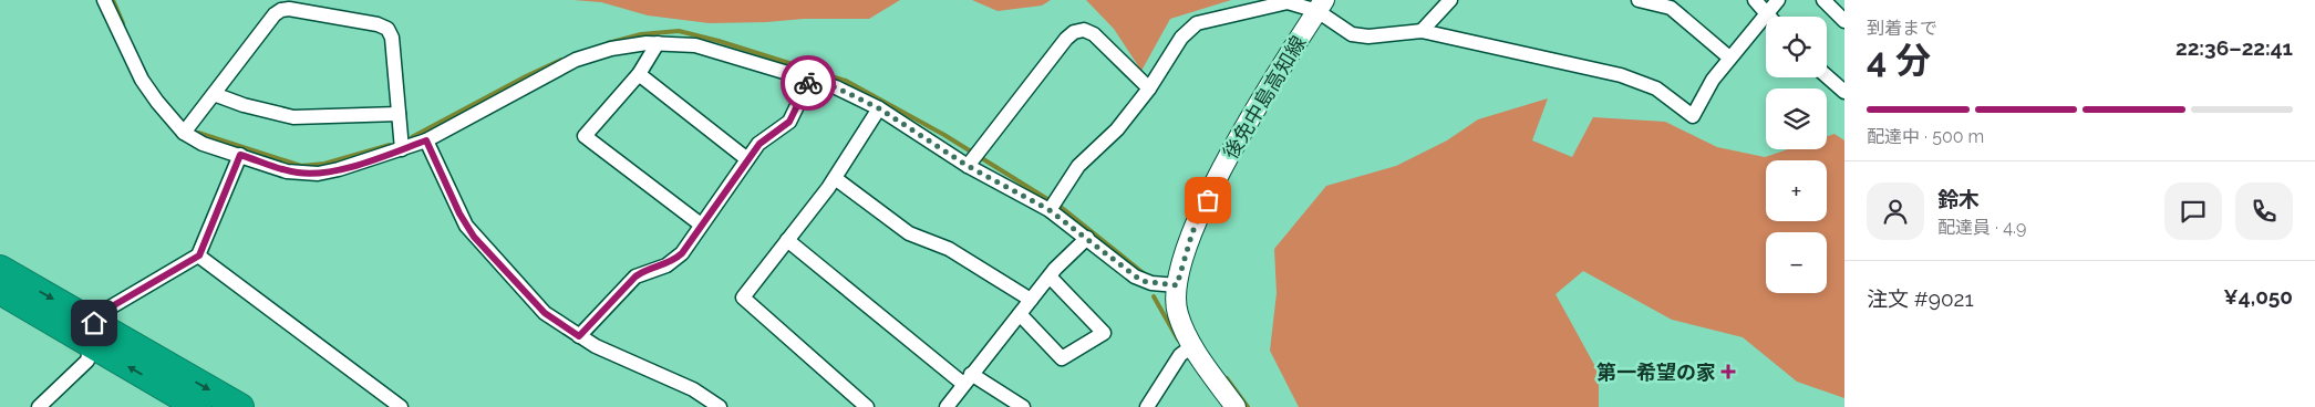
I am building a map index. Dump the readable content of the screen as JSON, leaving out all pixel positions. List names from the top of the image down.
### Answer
{
  "streets": {
    "main road": ["後免中島高知線"]
  },
  "places": {
    "health": ["第一希望の家"]
  },
  "page": {
    "heading": ["4 分", "到着まで", "22:36–22:41"],
    "panel": [
      "鈴木",
      "配達員 · 4.9",
      "注文 #9021",
      "¥4,050"
    ],
    "map_buttons": ["+", "−"],
    "bar": "配達中 · 500 m"
  }
}
